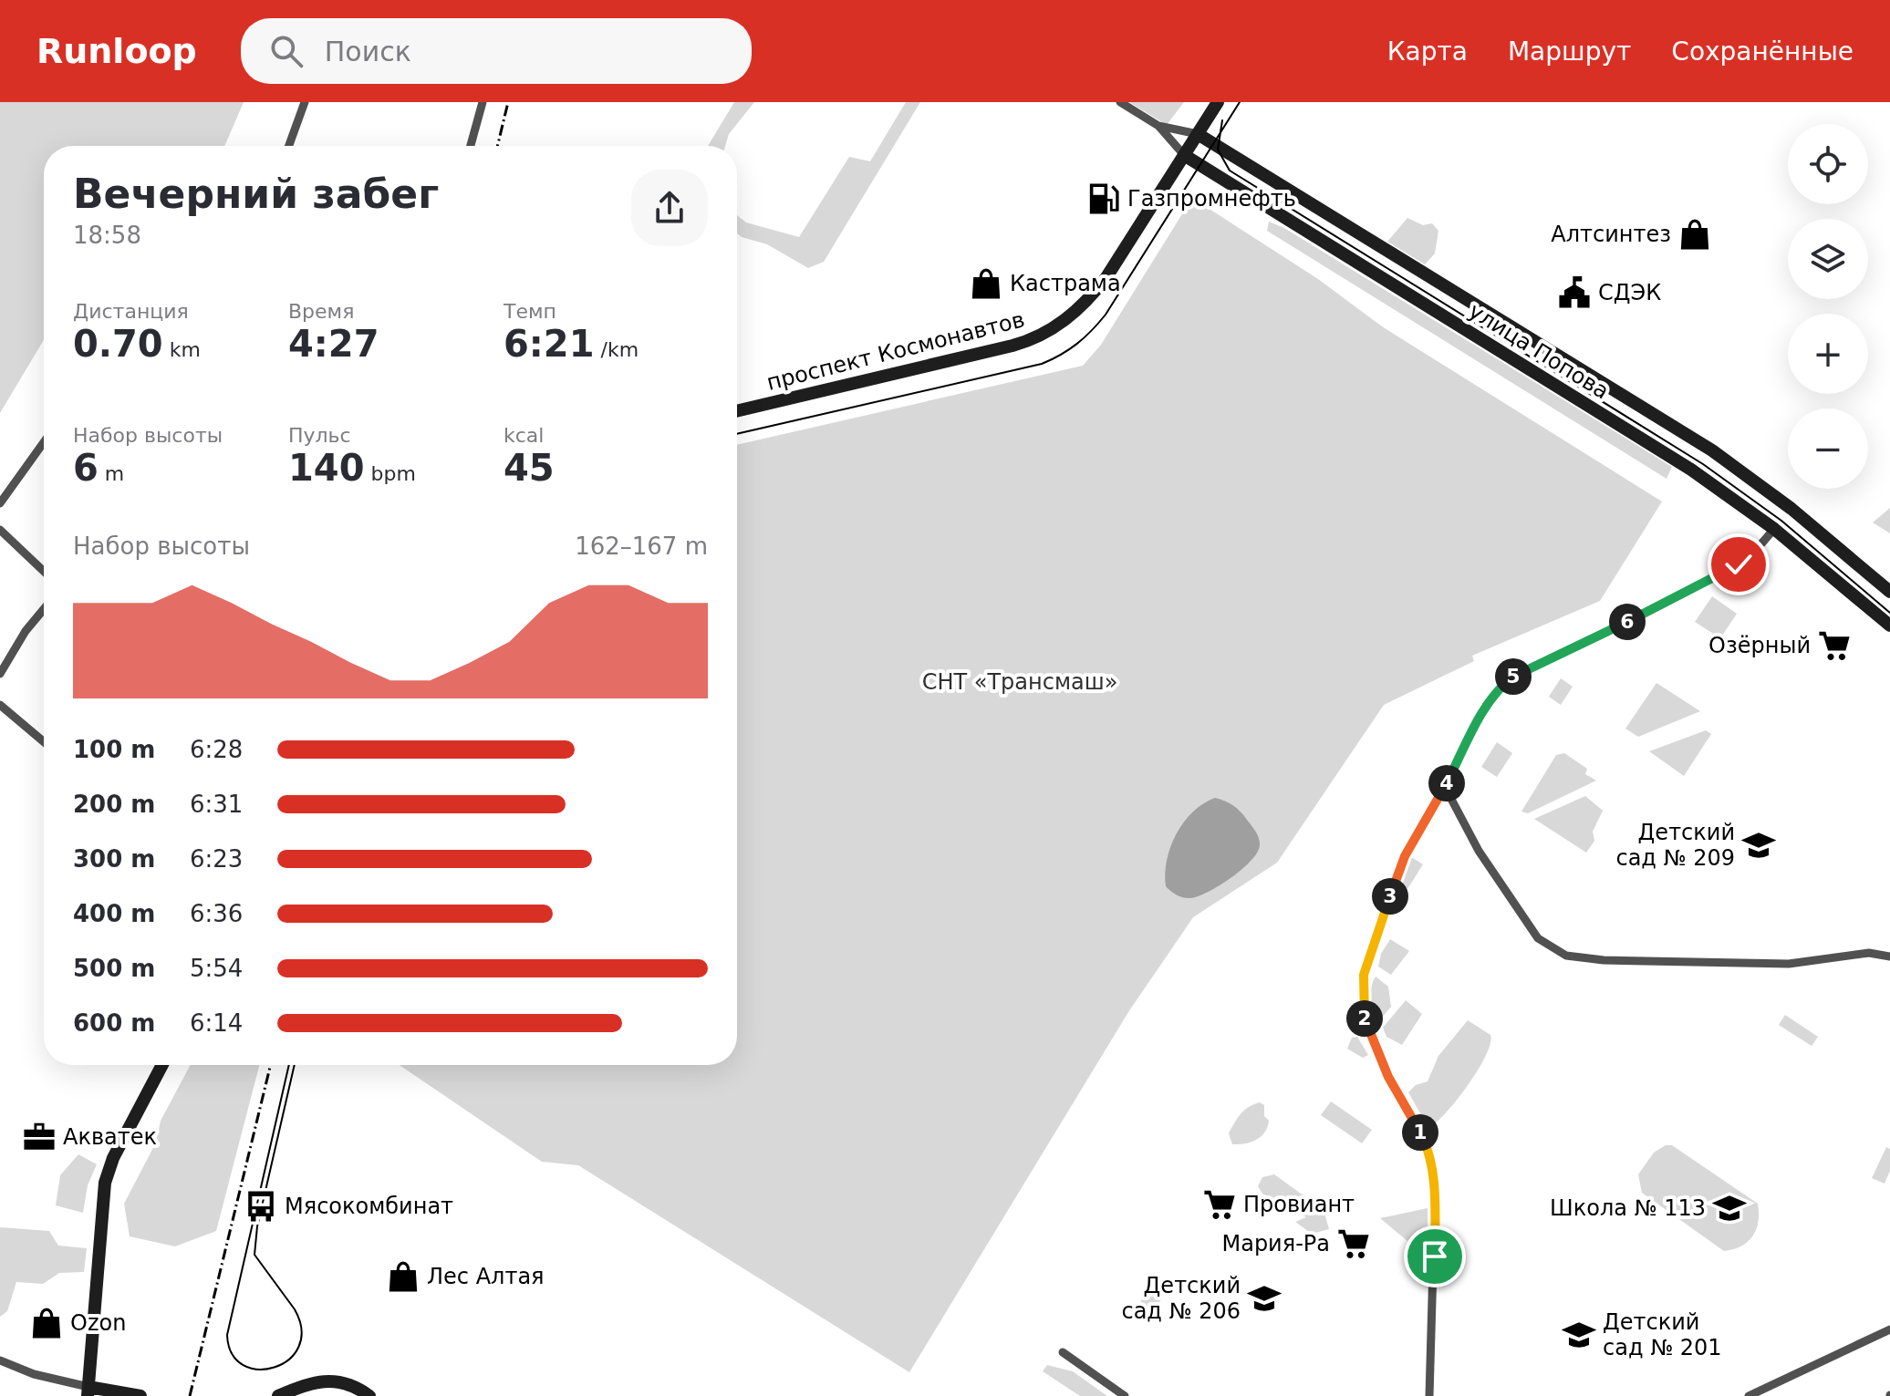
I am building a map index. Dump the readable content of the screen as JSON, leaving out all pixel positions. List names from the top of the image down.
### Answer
{
  "streets": {
    "main road": ["проспект Космонавтов", "улица Попова"]
  },
  "crossings": [
    ["проспект Космонавтов", "улица Попова"]
  ],
  "parks": ["СНТ «Трансмаш»"],
  "places": {
    "fuel station": ["Газпромнефть"],
    "shop": [
      "Алтсинтез",
      "Кастрама",
      "Лес Алтая",
      "Ozon"
    ],
    "public building": ["СДЭК"],
    "supermarket": ["Озёрный", "Провиант", "Мария-Ра"],
    "school or university": [
      "Детский сад № 209",
      "Школа № 113",
      "Детский сад № 206",
      "Детский сад № 201"
    ],
    "office": ["Акватек"],
    "bus stop": ["Мясокомбинат"]
  },
  "page": {
    "header": "Runloop",
    "search": "Поиск",
    "nav": ["Карта", "Маршрут", "Сохранённые"],
    "map_buttons": ["+", "−"],
    "heading": ["Вечерний забег", "18:58"],
    "stats": [
      ["Дистанция", "0.70 km"],
      ["Время", "4:27"],
      ["Темп", "6:21 /km"],
      ["Набор высоты", "6 m"],
      ["Пульс", "140 bpm"],
      ["kcal", "45"]
    ],
    "chart": ["Набор высоты", "162–167 m"],
    "pins": [
      "6",
      "5",
      "4",
      "3",
      "2",
      "1"
    ],
    "list": [
      {
        "name": "100 m",
        "note": "6:28"
      },
      {
        "name": "200 m",
        "note": "6:31"
      },
      {
        "name": "300 m",
        "note": "6:23"
      },
      {
        "name": "400 m",
        "note": "6:36"
      },
      {
        "name": "500 m",
        "note": "5:54"
      },
      {
        "name": "600 m",
        "note": "6:14"
      }
    ]
  }
}
